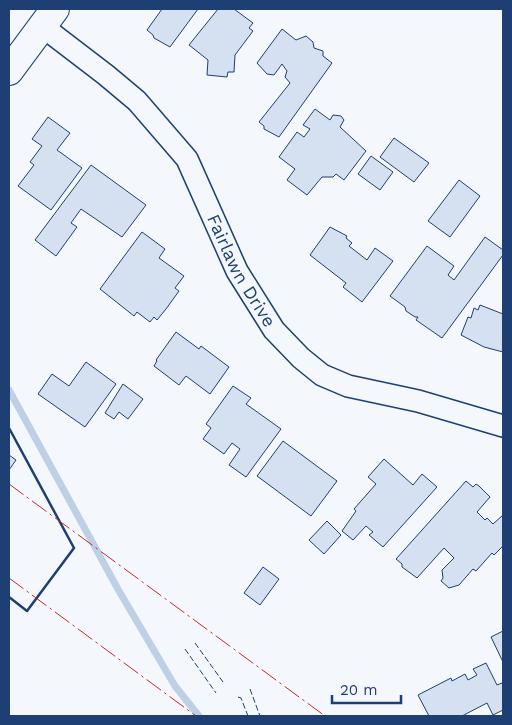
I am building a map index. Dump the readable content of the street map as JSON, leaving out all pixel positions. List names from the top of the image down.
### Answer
{
  "streets": {
    "street": ["Fairlawn Drive"]
  },
  "scale_bar": "20 m"
}
